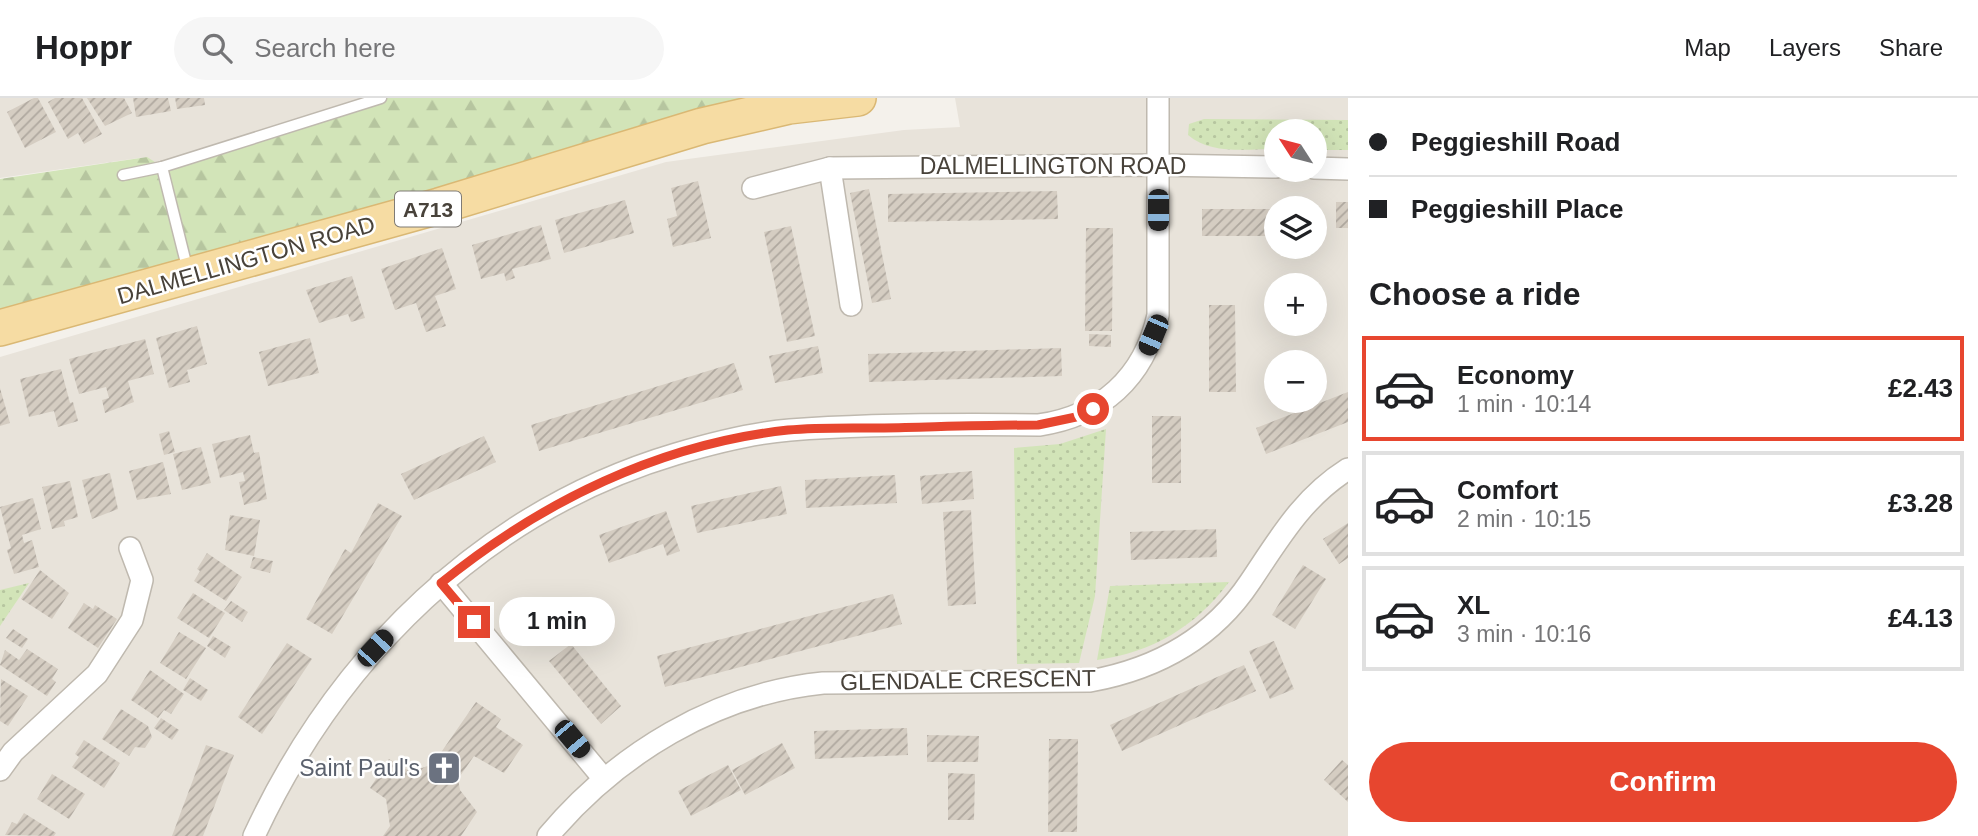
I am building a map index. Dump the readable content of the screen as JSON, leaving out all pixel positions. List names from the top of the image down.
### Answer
{
  "streets": {
    "main road": ["DALMELLINGTON ROAD", "A713"],
    "street": ["GLENDALE CRESCENT"]
  },
  "places": {
    "church": ["Saint Paul's"]
  },
  "north": "top left",
  "page": {
    "header": "Hoppr",
    "search": "Search here",
    "nav": ["Map", "Layers", "Share"],
    "banner": ["Peggieshill Road", "Peggieshill Place"],
    "map_buttons": ["+", "−"],
    "heading": "Choose a ride",
    "list": [
      {
        "name": "Economy",
        "note": "1 min · 10:14",
        "value": "£2.43"
      },
      {
        "name": "Comfort",
        "note": "2 min · 10:15",
        "value": "£3.28"
      },
      {
        "name": "XL",
        "note": "3 min · 10:16",
        "value": "£4.13"
      }
    ],
    "bubble": "1 min",
    "buttons": "Confirm"
  }
}
